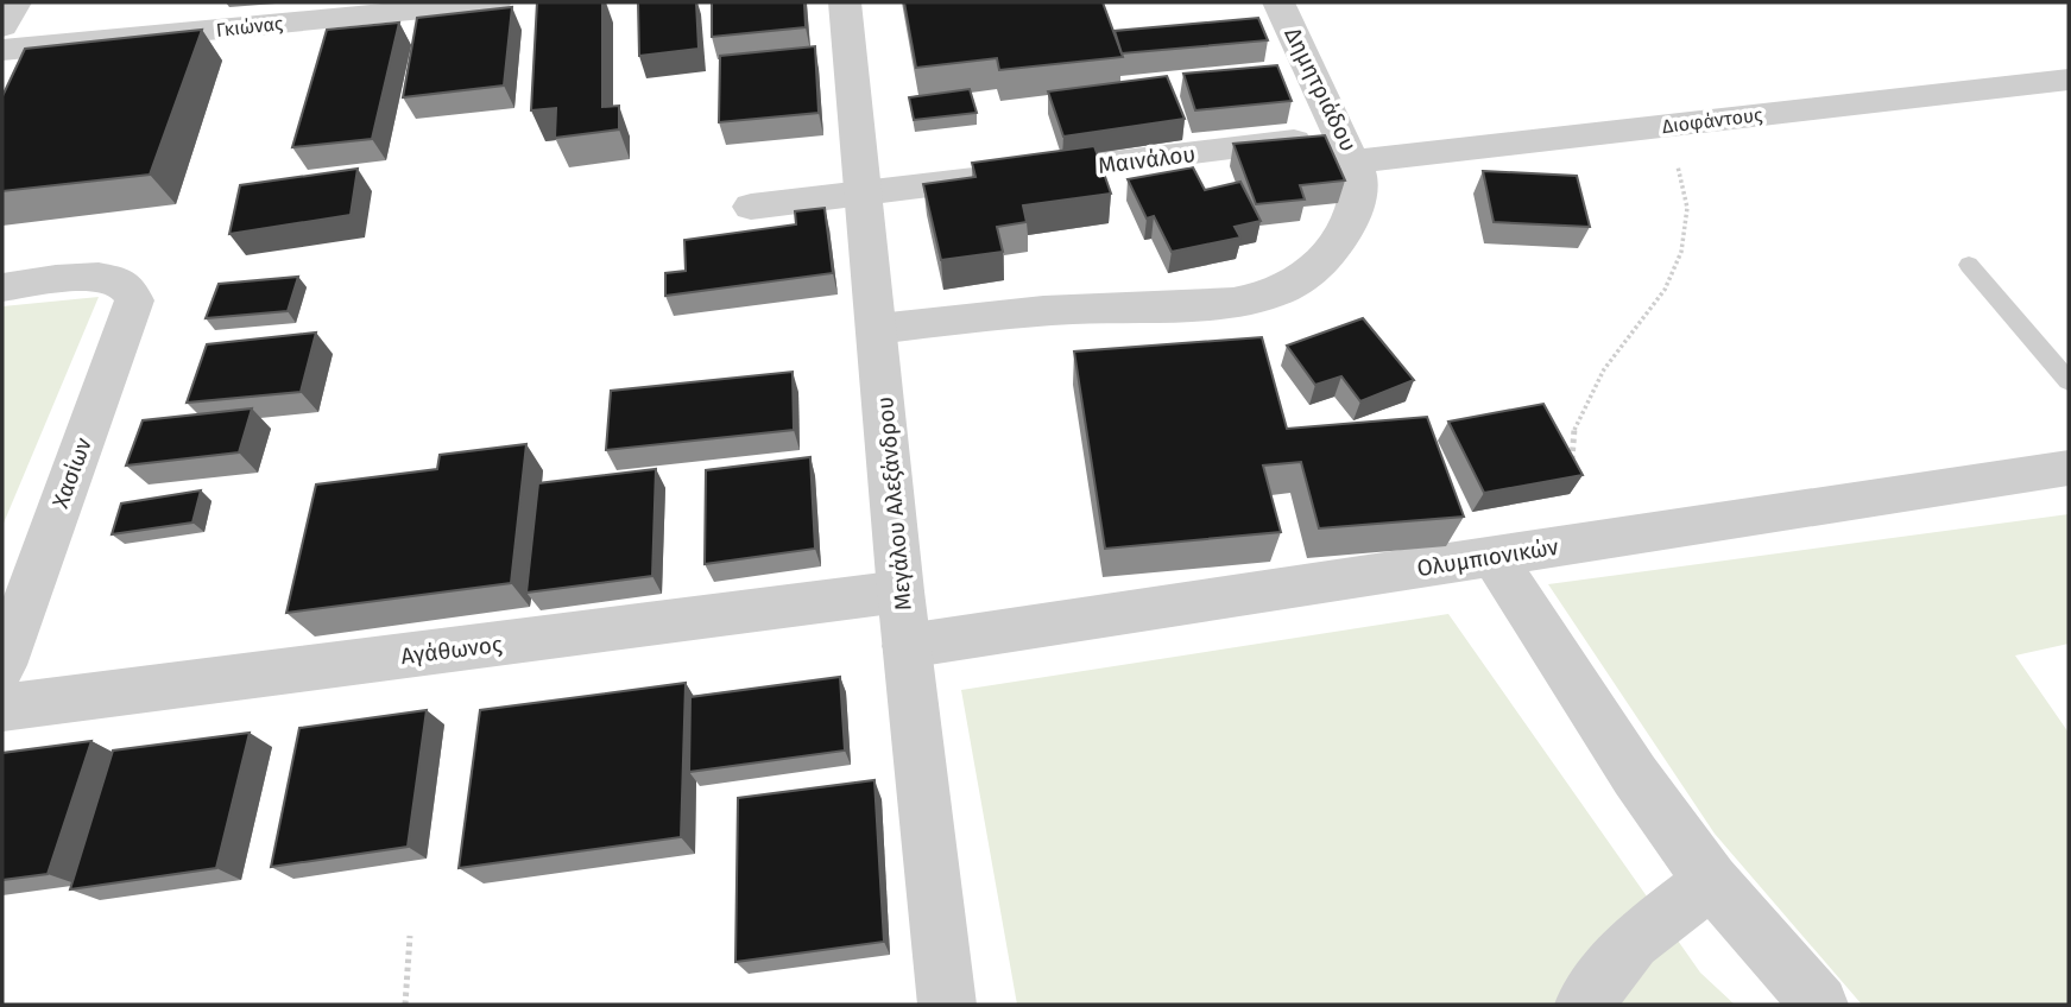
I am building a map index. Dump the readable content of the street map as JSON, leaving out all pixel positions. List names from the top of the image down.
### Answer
{
  "streets": {
    "street": [
      "Γκιώνας",
      "Δημητριάδου",
      "Διοφάντους",
      "Μαινάλου",
      "Χασίων",
      "Μεγάλου Αλεξάνδρου",
      "Ολυμπιονικών",
      "Αγάθωνος"
    ]
  },
  "crossings": [
    ["Δημητριάδου", "Διοφάντους"],
    ["Δημητριάδου", "Μαινάλου"],
    ["Δημητριάδου", "Μεγάλου Αλεξάνδρου"],
    ["Διοφάντους", "Μαινάλου"],
    ["Μαινάλου", "Μεγάλου Αλεξάνδρου"],
    ["Μεγάλου Αλεξάνδρου", "Ολυμπιονικών"],
    ["Μεγάλου Αλεξάνδρου", "Αγάθωνος"]
  ]
}
